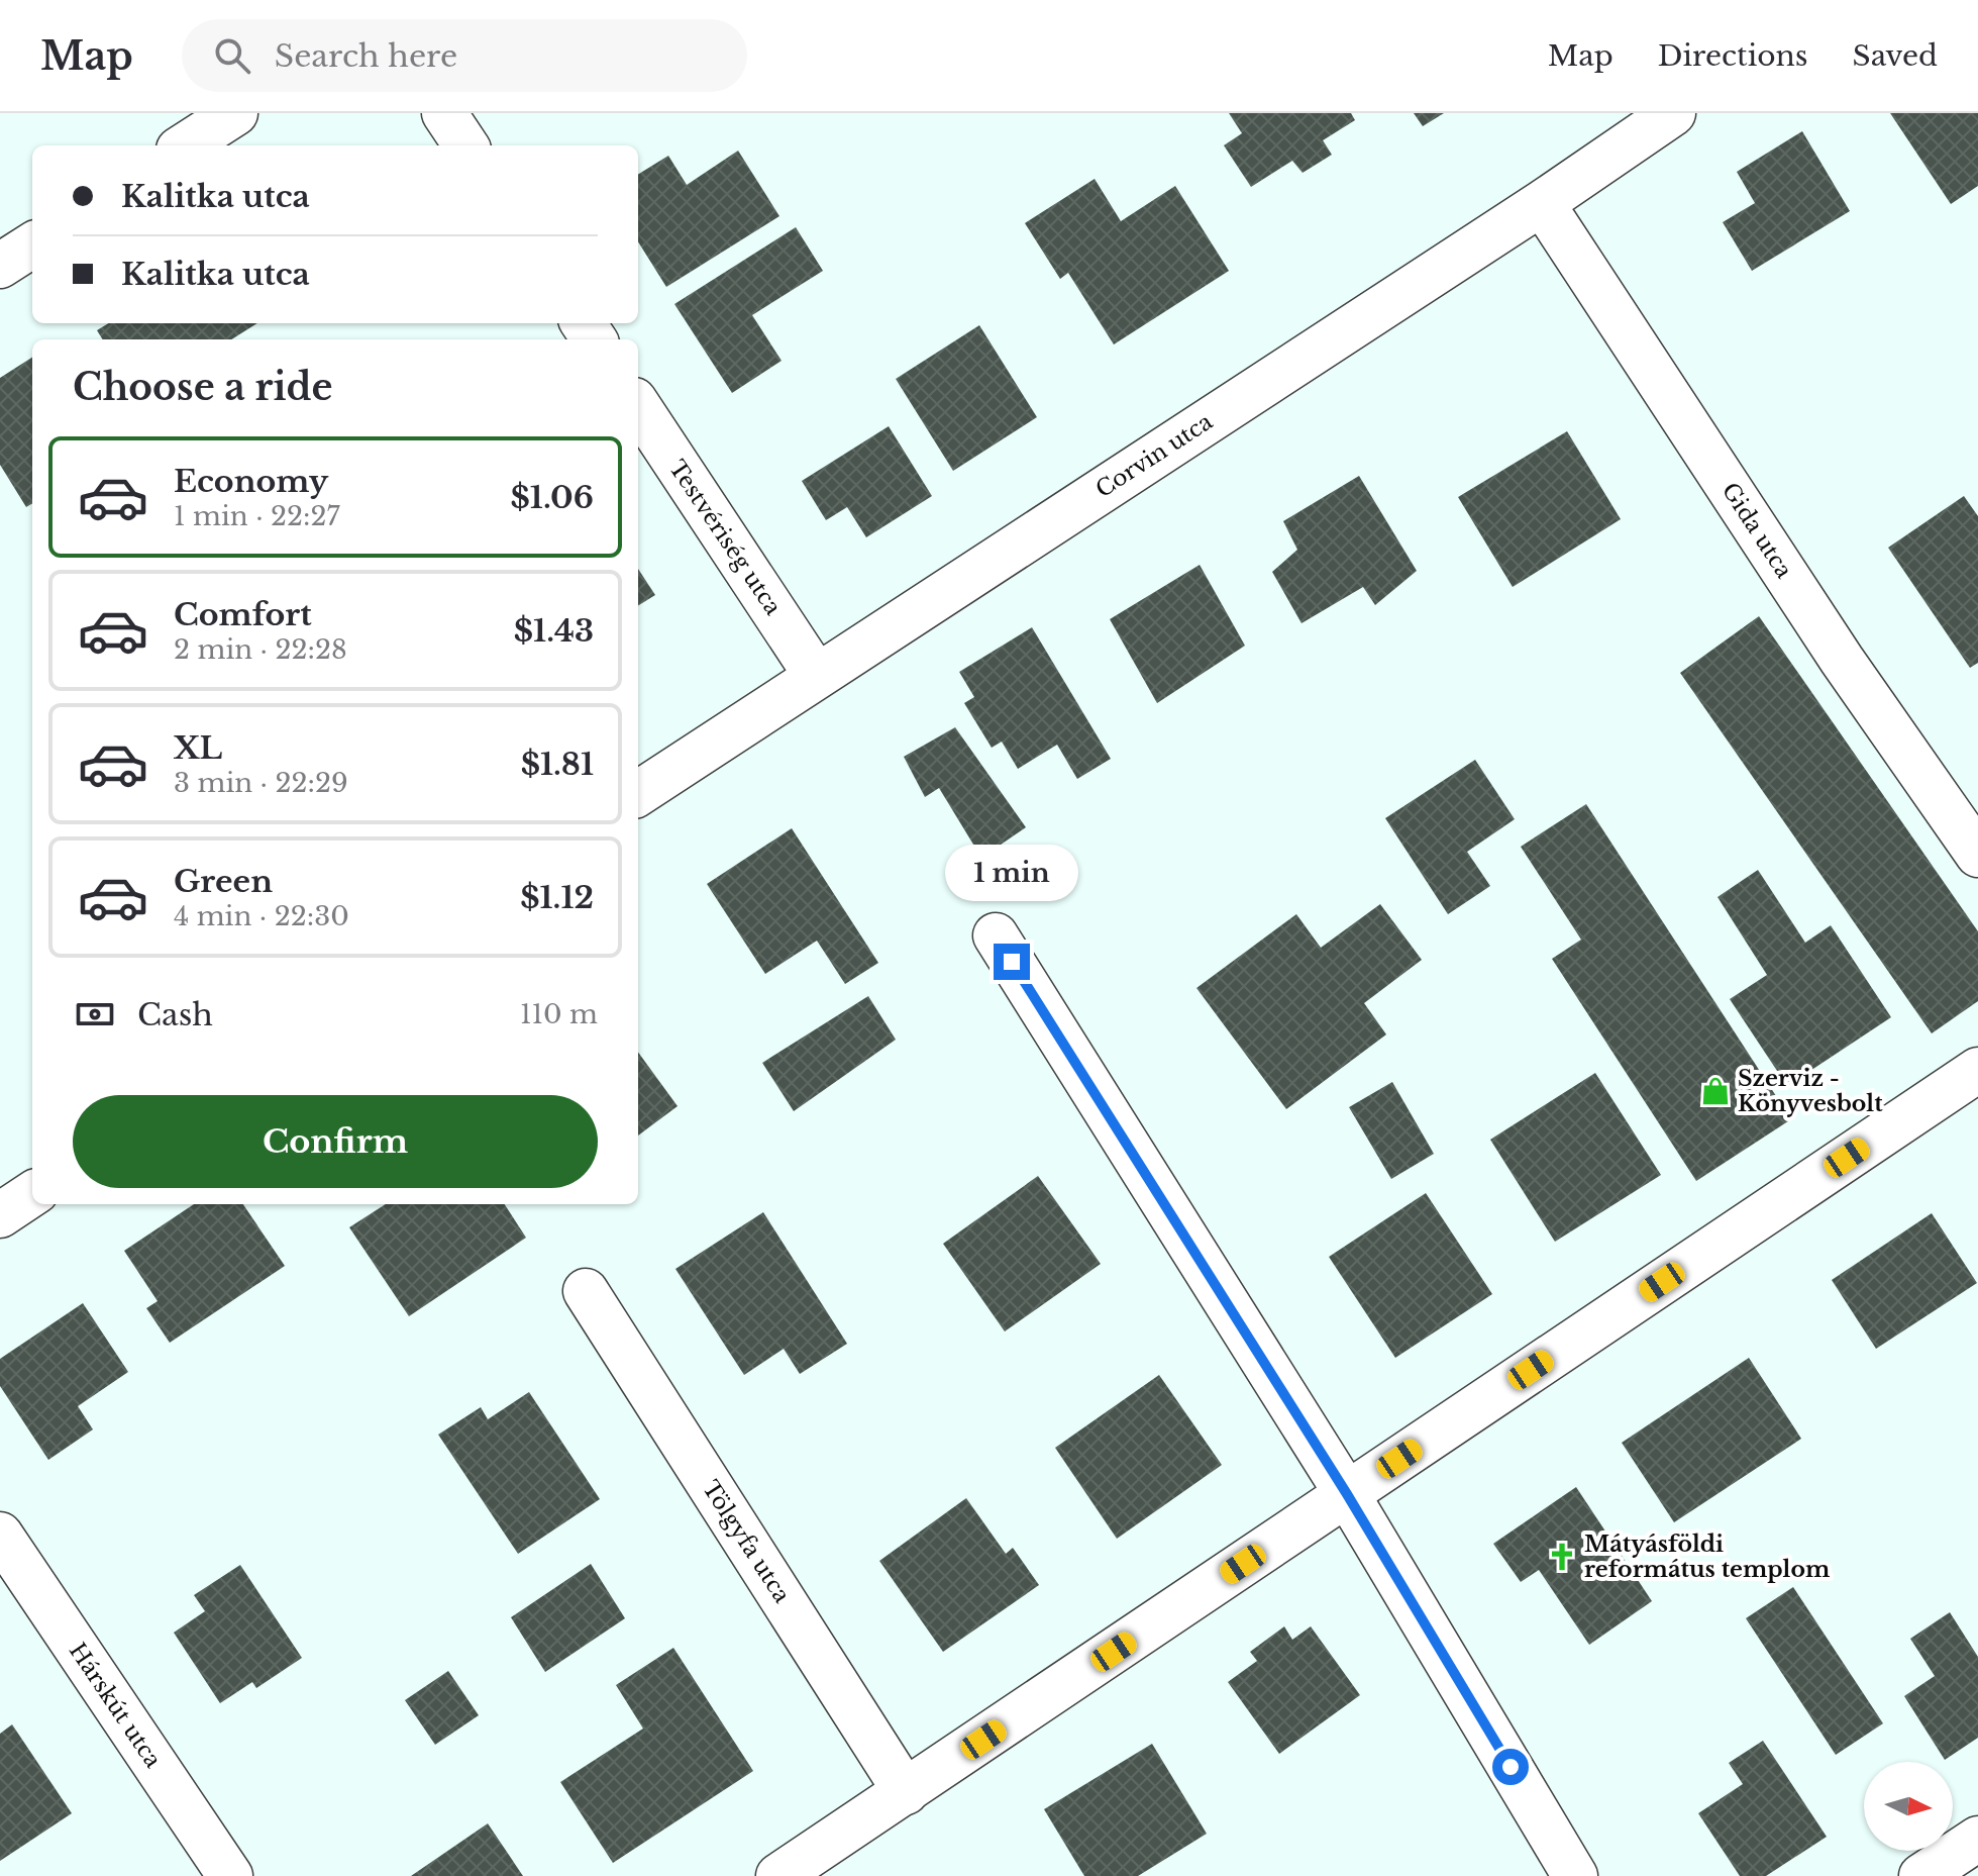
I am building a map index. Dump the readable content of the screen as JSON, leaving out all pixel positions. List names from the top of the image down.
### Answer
{
  "streets": {
    "street": [
      "Corvin utca",
      "Gida utca",
      "Testvériség utca",
      "Tölgyfa utca",
      "Hárskút utca"
    ]
  },
  "crossings": [
    ["Corvin utca", "Gida utca"],
    ["Corvin utca", "Testvériség utca"]
  ],
  "places": {
    "shop": ["Szerviz - Könyvesbolt"],
    "church": ["Mátyásföldi református templom"]
  },
  "north": "right",
  "page": {
    "header": "Map",
    "search": "Search here",
    "nav": ["Map", "Directions", "Saved"],
    "banner": ["Kalitka utca", "Kalitka utca"],
    "heading": "Choose a ride",
    "list": [
      {
        "name": "Economy",
        "note": "1 min · 22:27",
        "value": "$1.06"
      },
      {
        "name": "Comfort",
        "note": "2 min · 22:28",
        "value": "$1.43"
      },
      {
        "name": "XL",
        "note": "3 min · 22:29",
        "value": "$1.81"
      },
      {
        "name": "Green",
        "note": "4 min · 22:30",
        "value": "$1.12"
      }
    ],
    "bubble": "1 min",
    "pay": ["Cash", "110 m"],
    "buttons": "Confirm"
  }
}
